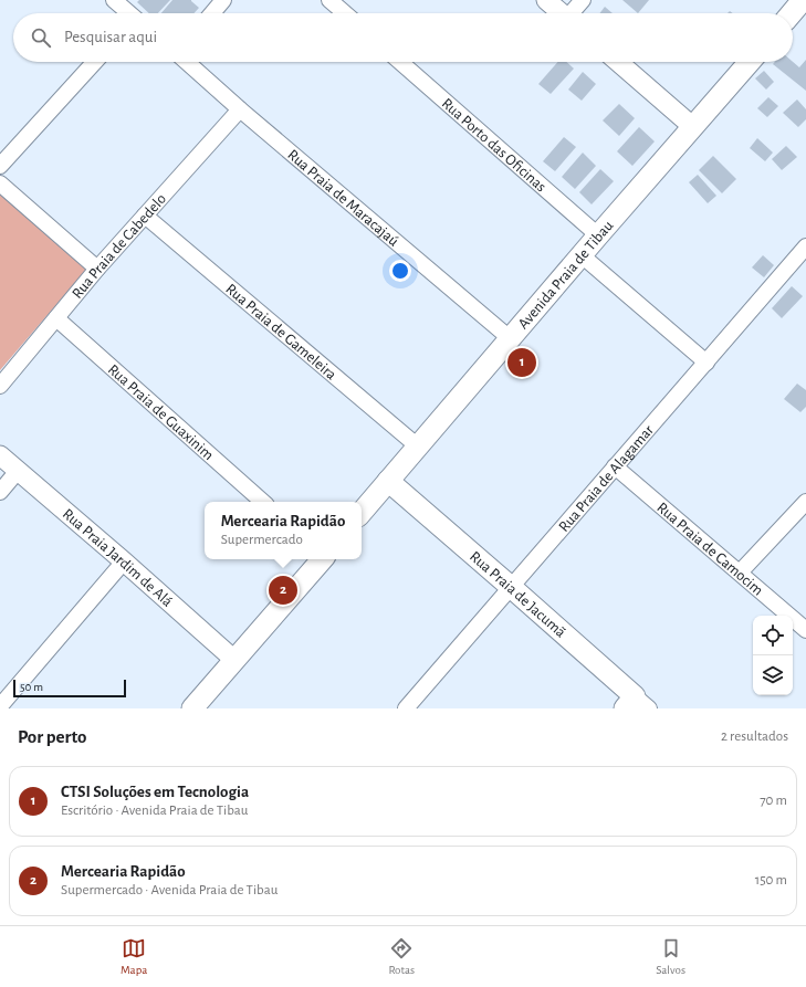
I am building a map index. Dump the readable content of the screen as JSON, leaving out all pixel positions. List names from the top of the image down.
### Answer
{
  "streets": {
    "main road": ["Avenida Praia de Tibau", "Rua Praia de Jacumã"],
    "street": [
      "Rua Porto das Oficinas",
      "Rua Praia de Maracajaú",
      "Rua Praia de Cabedelo",
      "Rua Praia de Gameleira",
      "Rua Praia de Guaxinim",
      "Rua Praia de Alagamar",
      "Rua Praia de Camocim",
      "Rua Praia Jardim de Alá"
    ]
  },
  "crossings": [
    ["Rua Porto das Oficinas", "Avenida Praia de Tibau"],
    ["Rua Praia de Maracajaú", "Rua Praia de Cabedelo"],
    ["Rua Praia de Maracajaú", "Avenida Praia de Tibau"],
    ["Rua Praia de Cabedelo", "Rua Praia de Gameleira"],
    ["Rua Praia de Cabedelo", "Rua Praia de Guaxinim"],
    ["Avenida Praia de Tibau", "Rua Praia de Gameleira"],
    ["Avenida Praia de Tibau", "Rua Praia de Jacumã"],
    ["Rua Praia de Alagamar", "Rua Praia de Camocim"],
    ["Rua Praia de Alagamar", "Rua Praia de Jacumã"]
  ],
  "scale_bar": "50 m",
  "page": {
    "search": "Pesquisar aqui",
    "pins": ["1", "2"],
    "popup": ["Mercearia Rapidão", "Supermercado"],
    "scale": "50 m",
    "heading": ["Por perto", "2 resultados"],
    "list": [
      {
        "mark": "1",
        "name": "CTSI Soluções em Tecnologia",
        "note": "Escritório · Avenida Praia de Tibau",
        "value": "70 m"
      },
      {
        "mark": "2",
        "name": "Mercearia Rapidão",
        "note": "Supermercado · Avenida Praia de Tibau",
        "value": "150 m"
      }
    ],
    "nav": ["Mapa", "Rotas", "Salvos"]
  }
}
